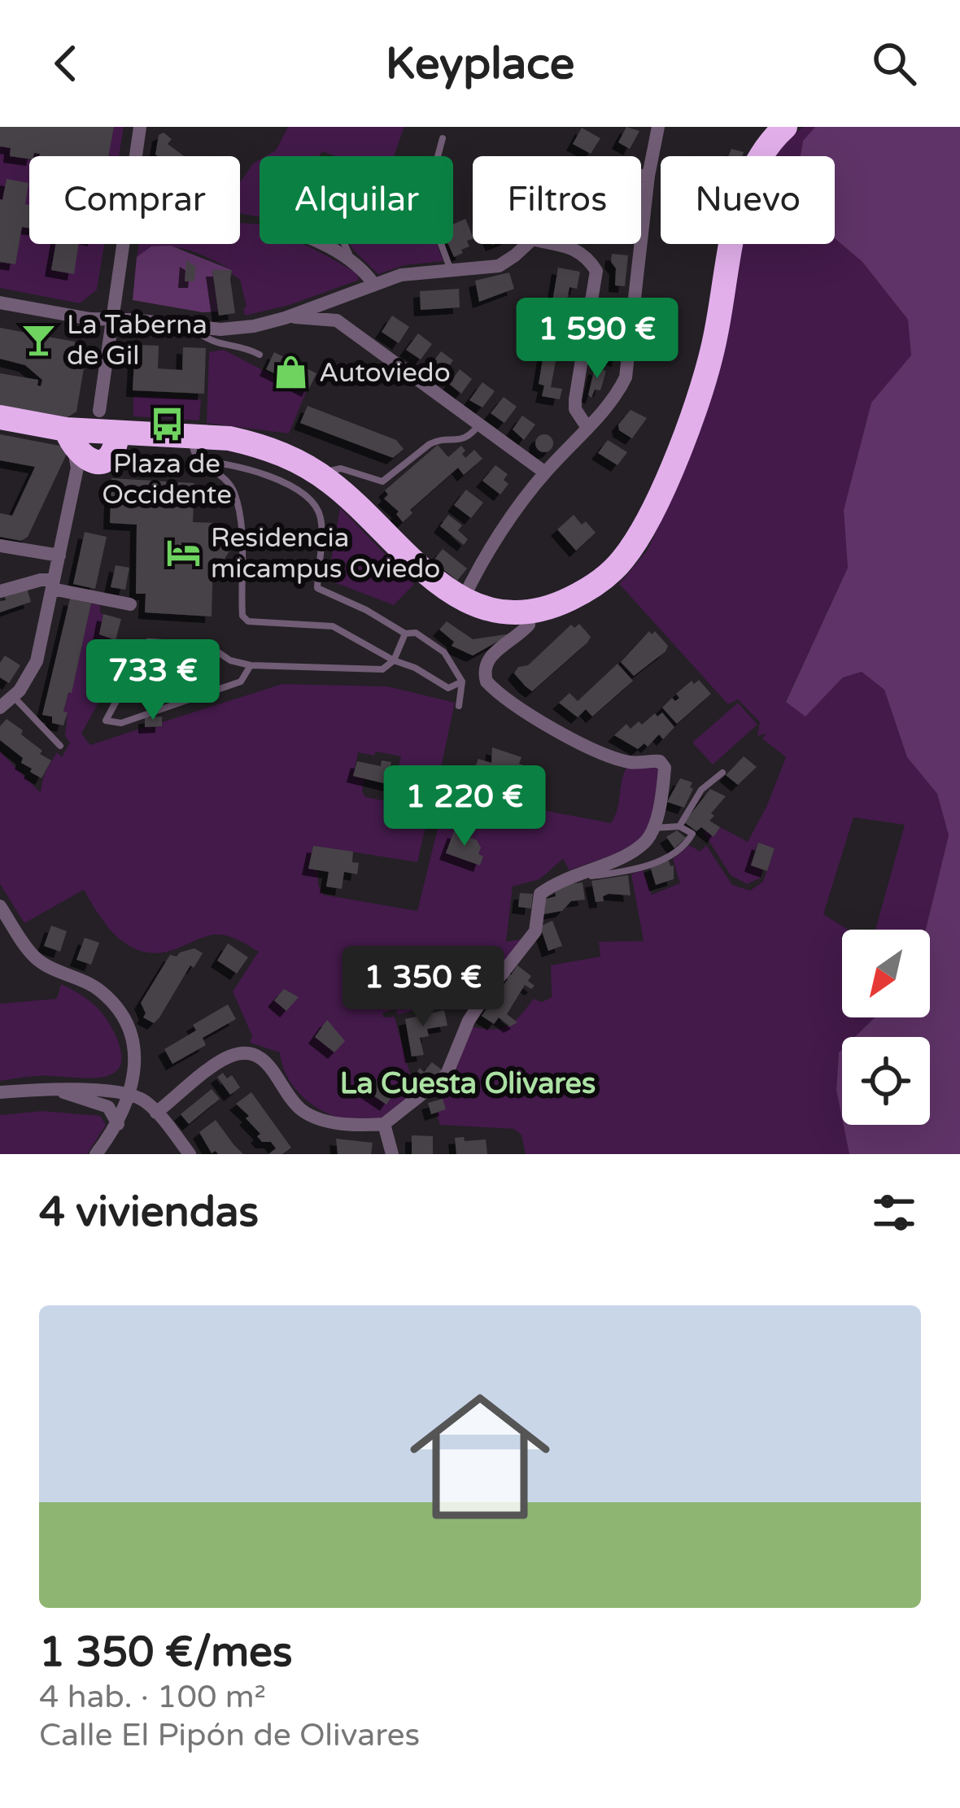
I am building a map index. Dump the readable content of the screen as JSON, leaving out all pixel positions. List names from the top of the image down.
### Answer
{
  "districts": ["La Cuesta Olivares"],
  "places": {
    "bar": ["La Taberna de Gil"],
    "shop": ["Autoviedo"],
    "bus stop": ["Plaza de Occidente"],
    "hotel": ["Residencia micampus Oviedo"]
  },
  "north": "bottom left",
  "page": {
    "header": "Keyplace",
    "chip": [
      "Comprar",
      "Alquilar",
      "Filtros",
      "Nuevo"
    ],
    "price": [
      "1 590 €",
      "733 €",
      "1 220 €",
      "1 350 €"
    ],
    "heading": "4 viviendas",
    "list": [
      {
        "name": "1 350 €/mes",
        "note": "4 hab. · 100 m² · Calle El Pipón de Olivares"
      }
    ]
  }
}
